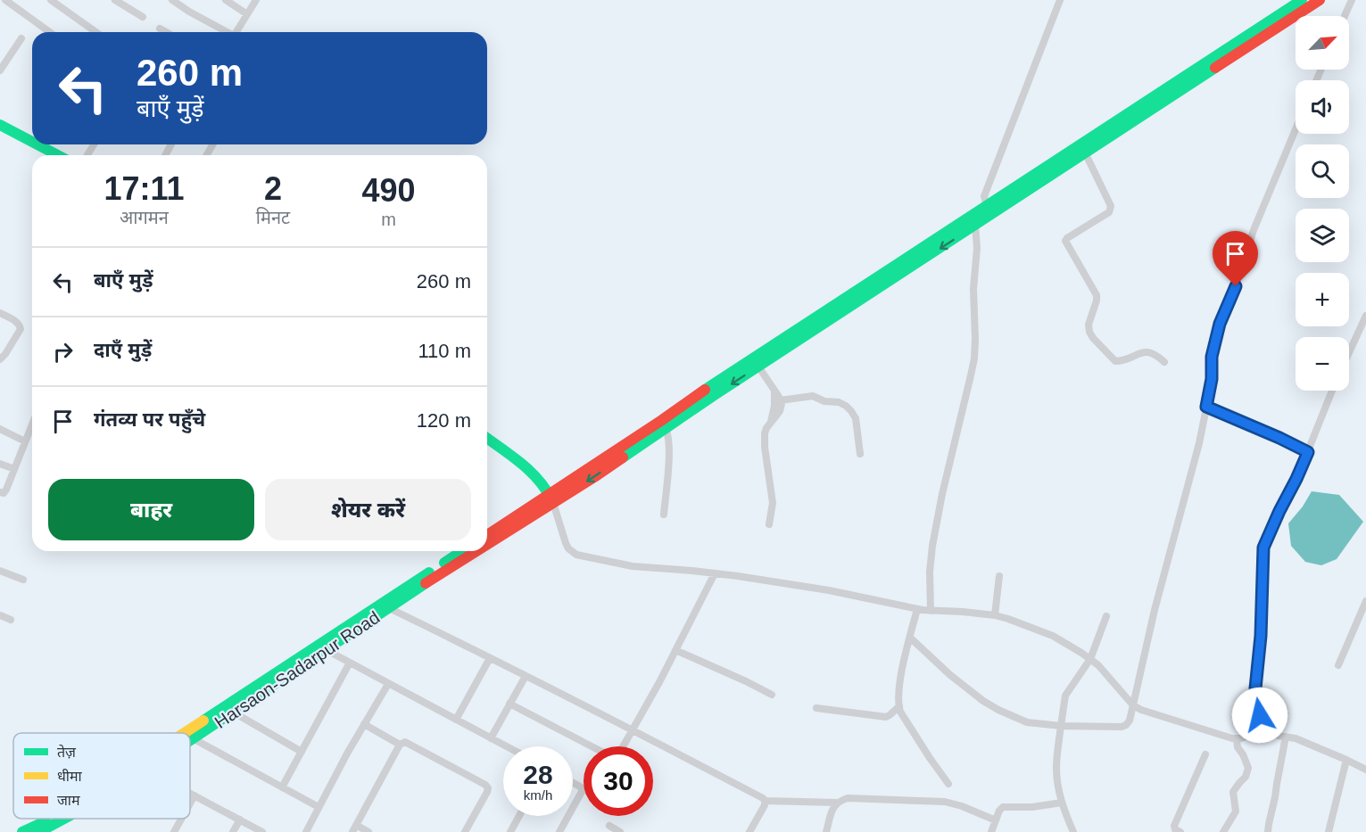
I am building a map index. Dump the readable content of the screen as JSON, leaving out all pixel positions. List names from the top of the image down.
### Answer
{
  "streets": {
    "street": ["Harsaon-Sadarpur Road"]
  },
  "legend": ["तेज़", "धीमा", "जाम"],
  "north": "top right",
  "page": {
    "map_buttons": ["+", "−"],
    "turn": ["260 m", "बाएँ मुड़ें"],
    "eta": [
      "17:11",
      "आगमन",
      "2",
      "मिनट",
      "490",
      "m"
    ],
    "list": [
      {
        "name": "बाएँ मुड़ें",
        "value": "260 m"
      },
      {
        "name": "दाएँ मुड़ें",
        "value": "110 m"
      },
      {
        "name": "गंतव्य पर पहुँचे",
        "value": "120 m"
      }
    ],
    "buttons": ["बाहर", "शेयर करें"],
    "speed": "28 km/h",
    "limit": "30"
  }
}
